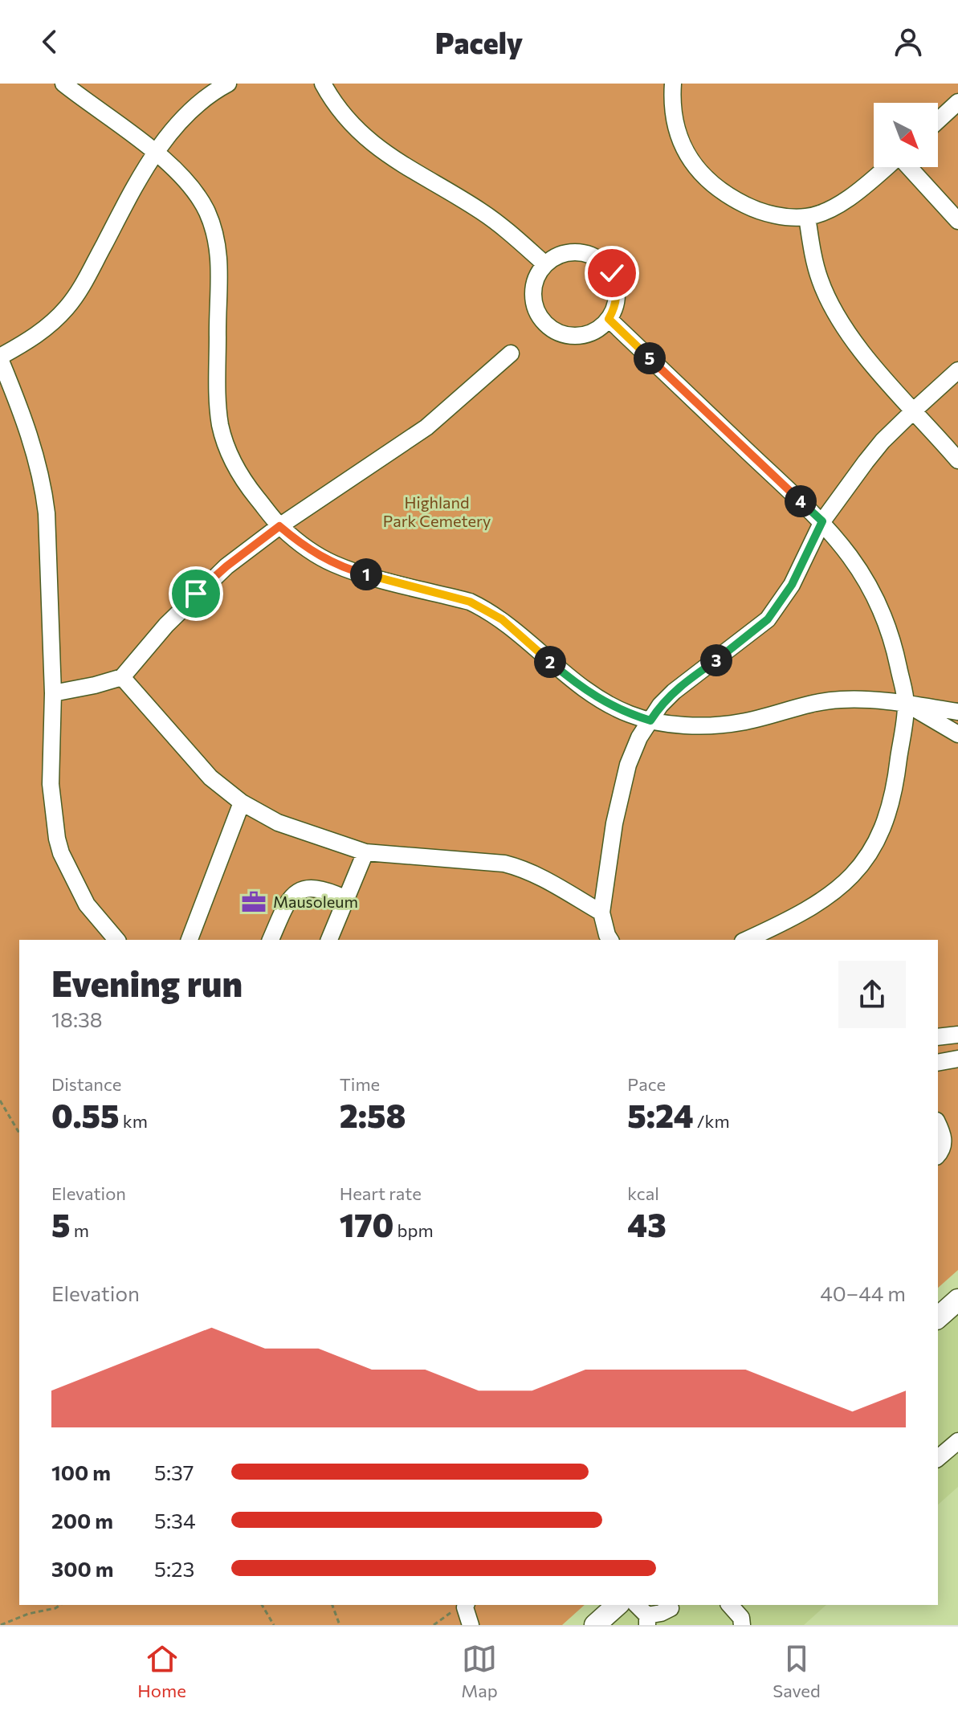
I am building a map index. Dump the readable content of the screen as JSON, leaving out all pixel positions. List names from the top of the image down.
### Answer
{
  "parks": ["Highland Park Cemetery"],
  "places": {
    "office": ["Mausoleum"]
  },
  "north": "bottom right",
  "page": {
    "header": "Pacely",
    "pins": [
      "5",
      "4",
      "1",
      "3",
      "2"
    ],
    "heading": ["Evening run", "18:38"],
    "stats": [
      ["Distance", "0.55 km"],
      ["Time", "2:58"],
      ["Pace", "5:24 /km"],
      ["Elevation", "5 m"],
      ["Heart rate", "170 bpm"],
      ["kcal", "43"]
    ],
    "chart": ["Elevation", "40–44 m"],
    "list": [
      {
        "name": "100 m",
        "note": "5:37"
      },
      {
        "name": "200 m",
        "note": "5:34"
      },
      {
        "name": "300 m",
        "note": "5:23"
      }
    ],
    "tabs": ["Home", "Map", "Saved"]
  }
}
